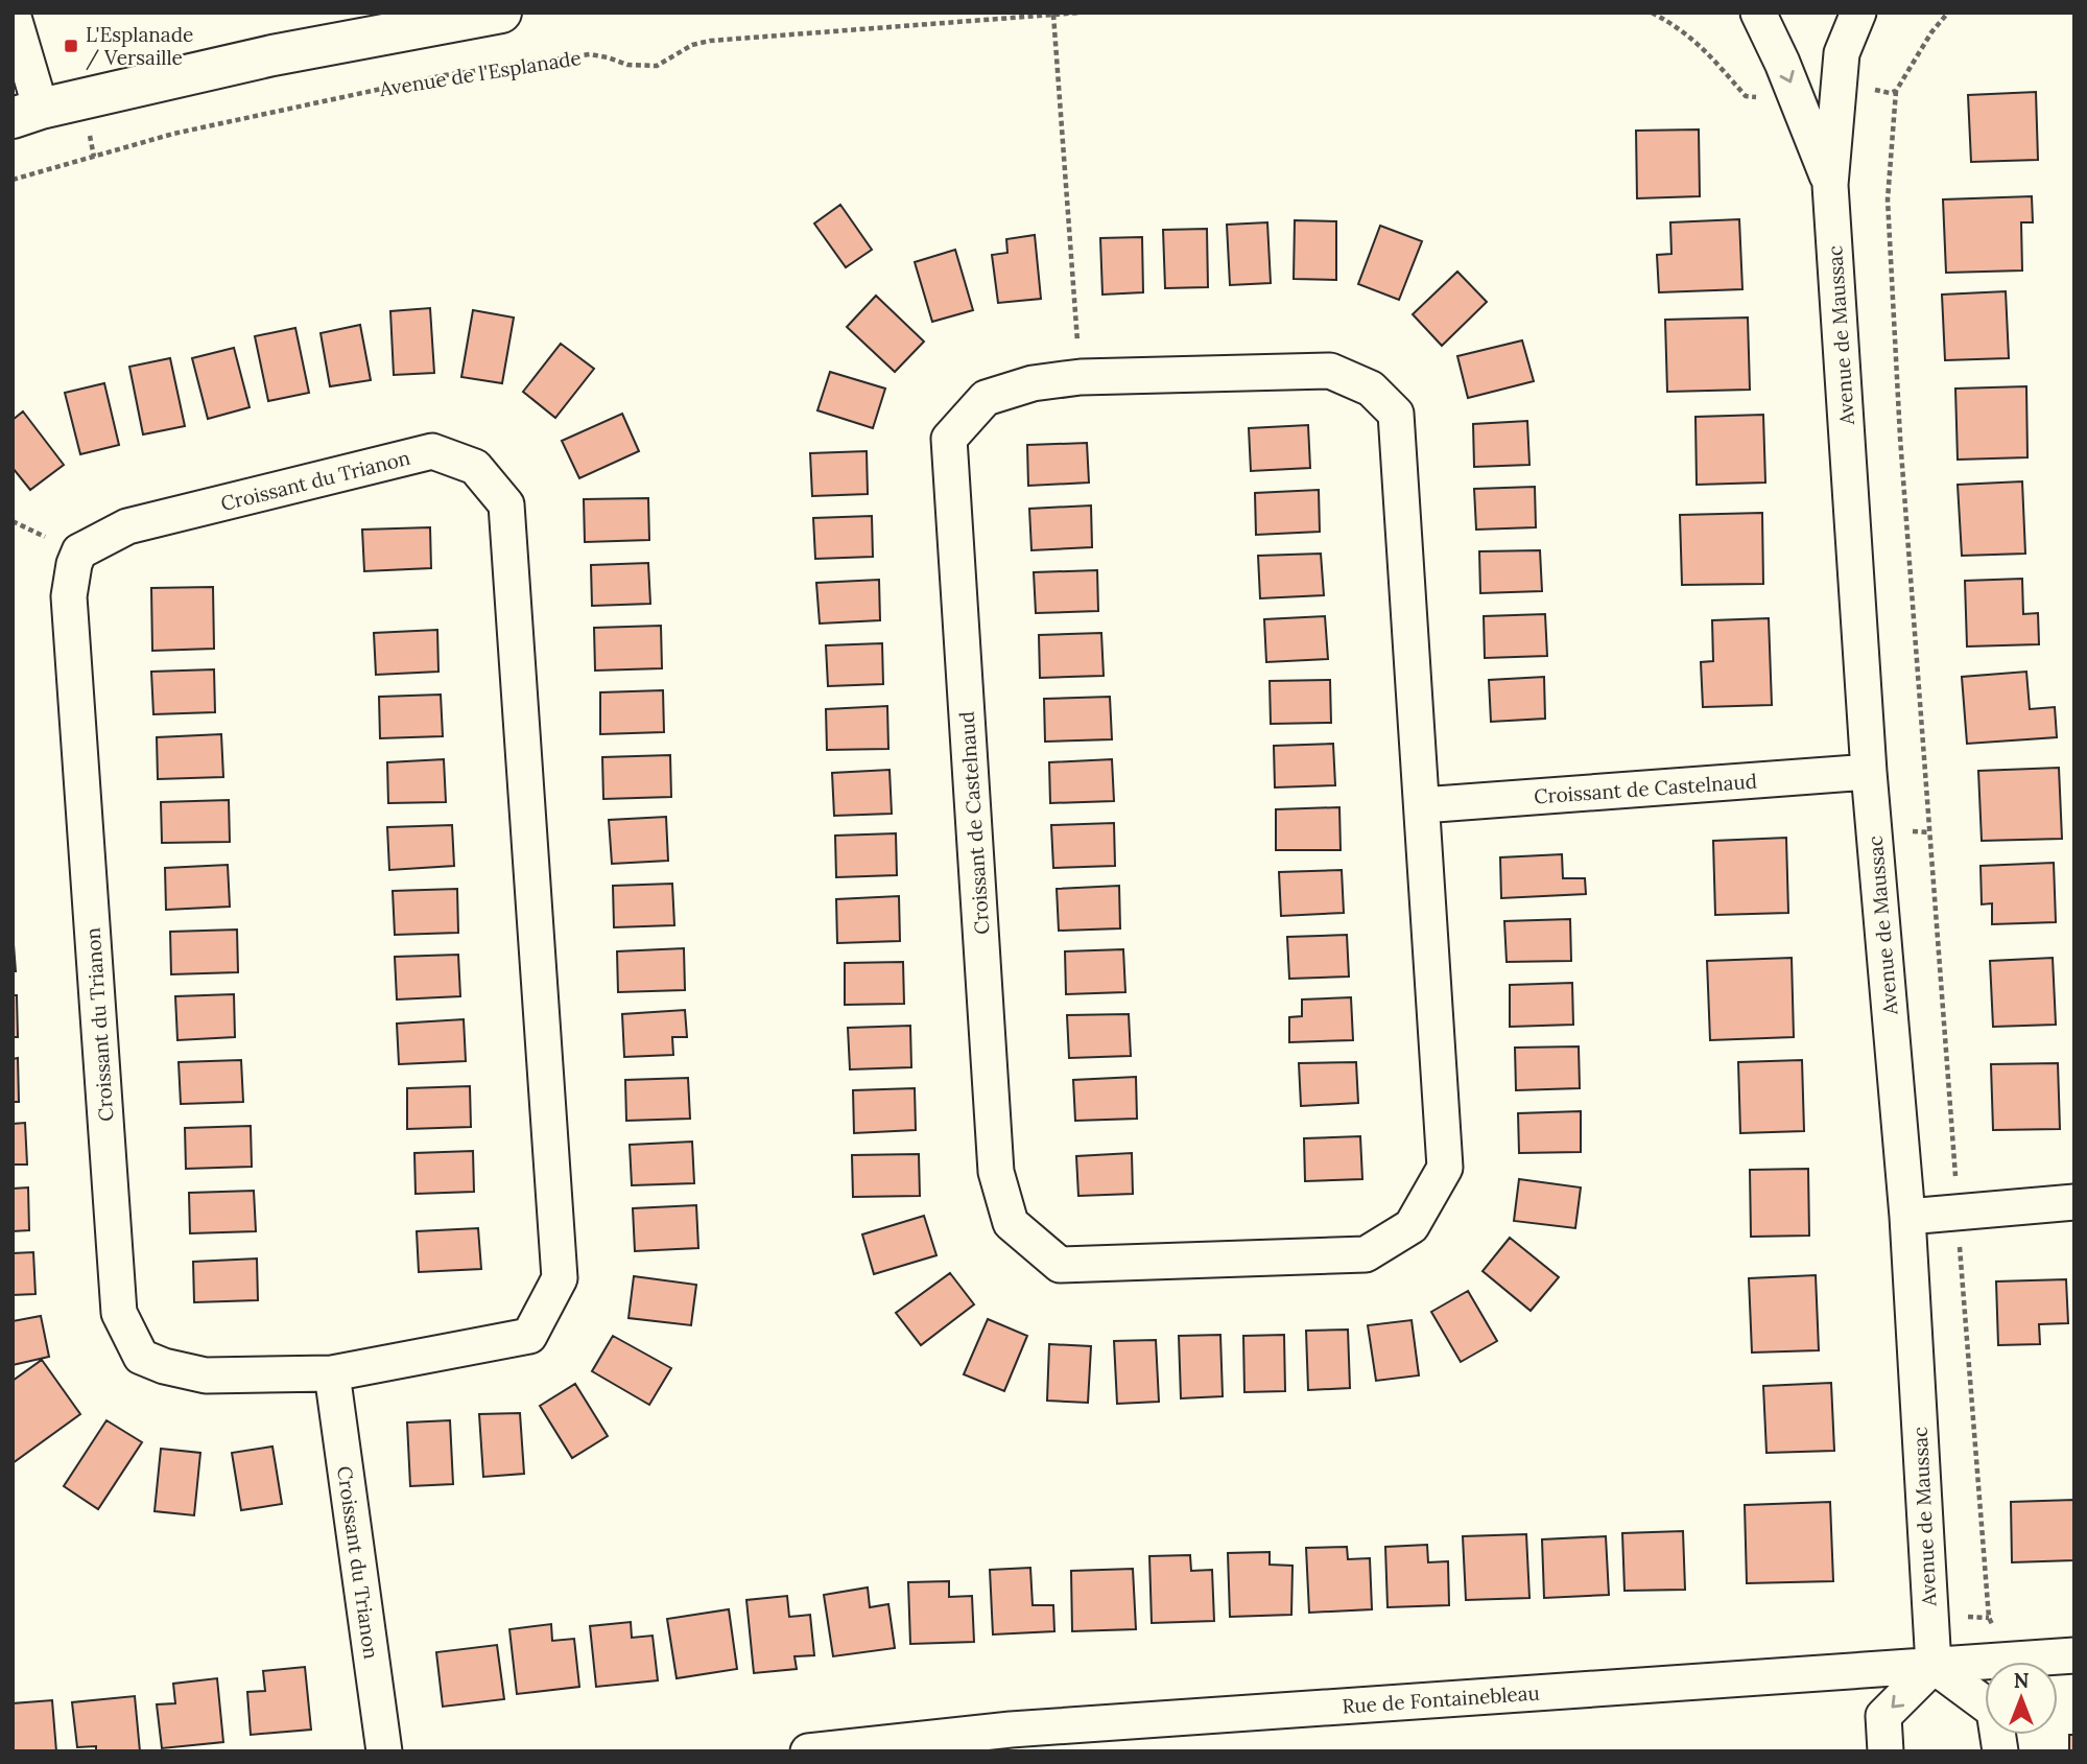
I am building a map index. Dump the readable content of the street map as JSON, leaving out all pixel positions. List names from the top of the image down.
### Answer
{
  "streets": {
    "street": [
      "Avenue de Maussac",
      "Croissant du Trianon",
      "Croissant de Castelnaud",
      "Rue de Fontainebleau"
    ],
    "path": ["Avenue de l'Esplanade"]
  },
  "crossings": [
    ["Avenue de Maussac", "Croissant de Castelnaud"],
    ["Avenue de Maussac", "Rue de Fontainebleau"]
  ],
  "places": {
    "transit": ["L'Esplanade / Versaille"]
  },
  "north": "top"
}
